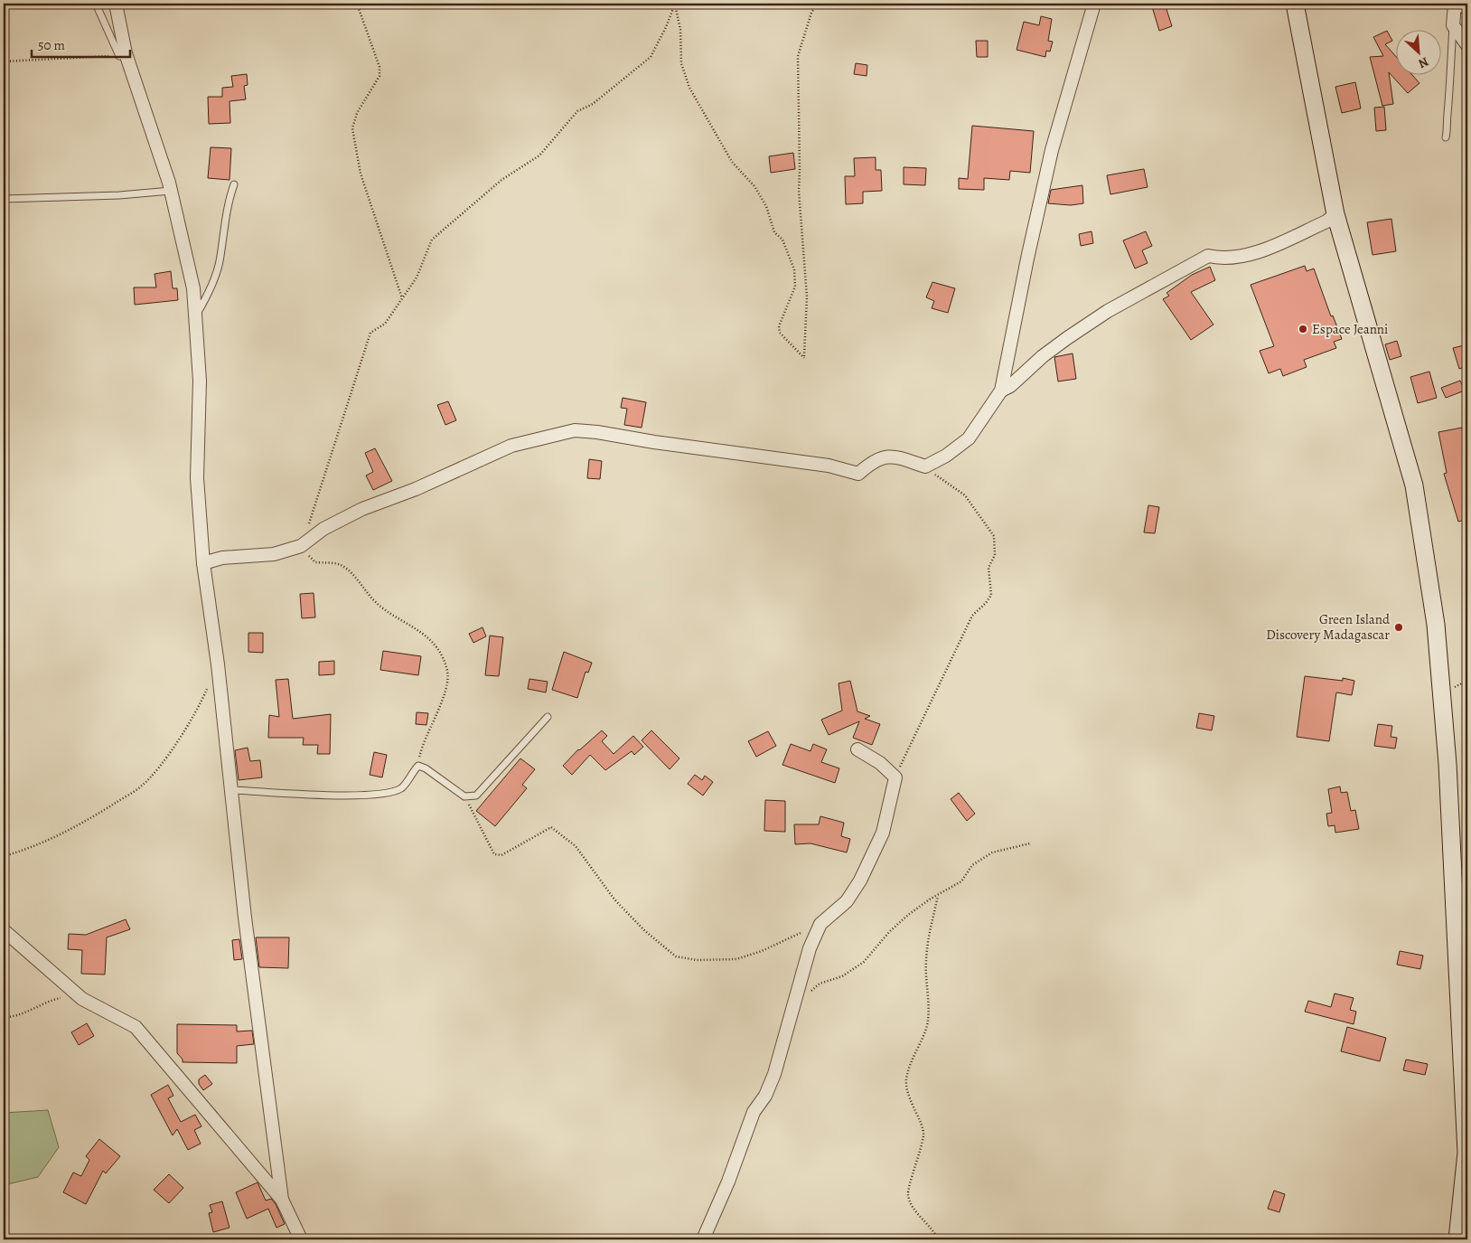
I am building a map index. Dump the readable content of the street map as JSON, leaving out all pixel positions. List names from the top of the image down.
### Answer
{
  "places": ["Espace Jeanni", "Green Island Discovery Madagascar"],
  "scale_bar": "50 m",
  "north": "bottom right"
}
